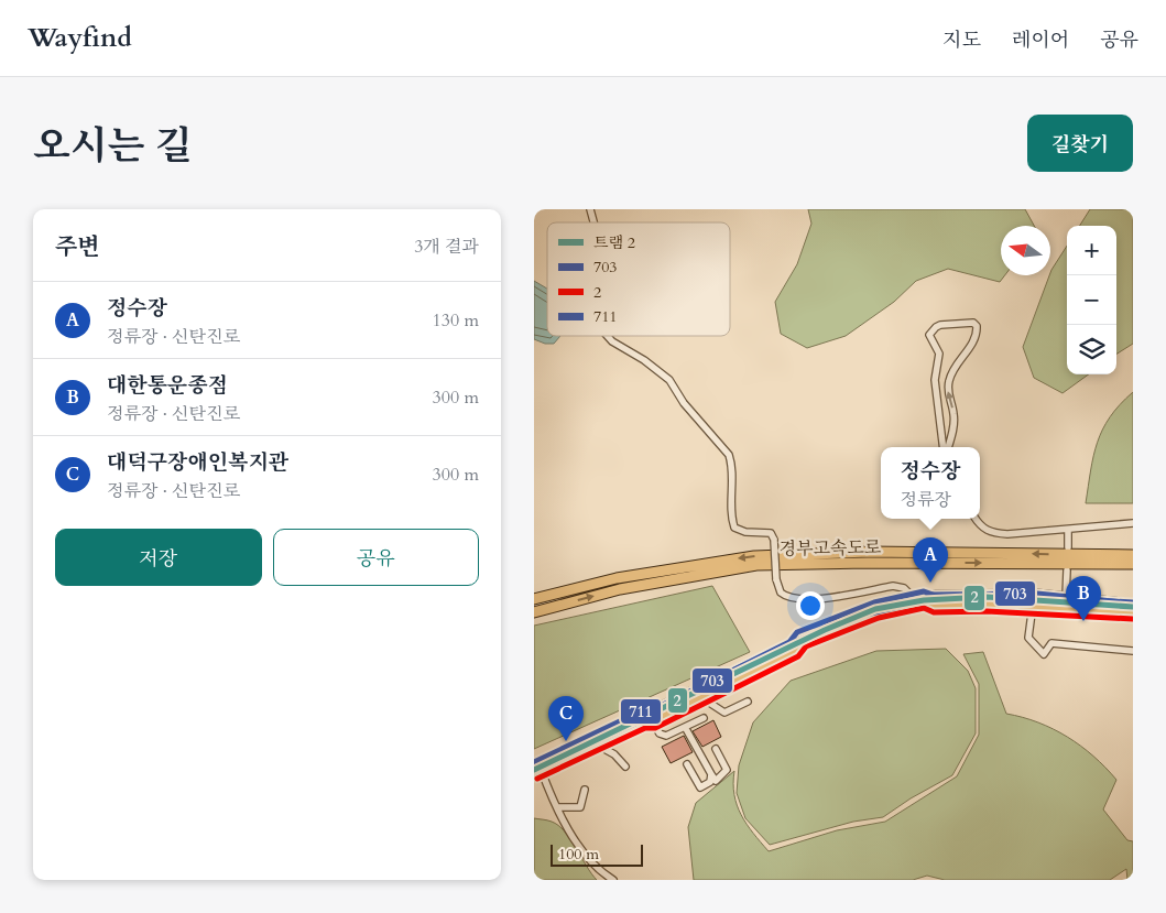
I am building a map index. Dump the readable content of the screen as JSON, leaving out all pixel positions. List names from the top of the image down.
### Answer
{
  "streets": {
    "highway": ["경부고속도로"]
  },
  "lines": [
    "transit line 711",
    "transit line 703",
    "tram line 2",
    "transit line 2"
  ],
  "legend": [
    "트램 2",
    "703",
    "2",
    "711"
  ],
  "scale_bar": "100 m",
  "north": "left",
  "page": {
    "header": "Wayfind",
    "nav": ["지도", "레이어", "공유"],
    "title": "오시는 길",
    "buttons": [
      "길찾기",
      ["저장", "공유"]
    ],
    "heading": ["주변", "3개 결과"],
    "map_buttons": ["+", "−"],
    "list": [
      {
        "mark": "A",
        "name": "정수장",
        "note": "정류장 · 신탄진로",
        "value": "130 m"
      },
      {
        "mark": "B",
        "name": "대한통운종점",
        "note": "정류장 · 신탄진로",
        "value": "300 m"
      },
      {
        "mark": "C",
        "name": "대덕구장애인복지관",
        "note": "정류장 · 신탄진로",
        "value": "300 m"
      }
    ],
    "popup": ["정수장", "정류장"],
    "pins": ["A", "B", "C"],
    "scale": "100 m"
  }
}
